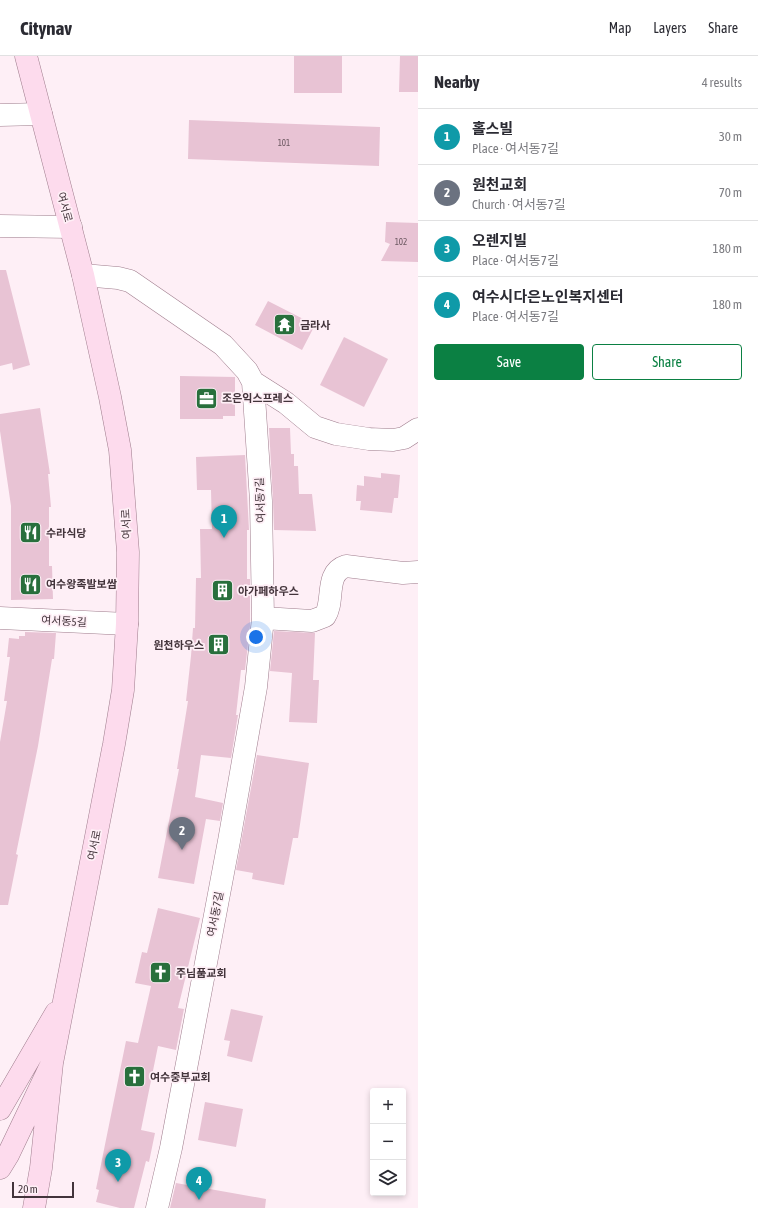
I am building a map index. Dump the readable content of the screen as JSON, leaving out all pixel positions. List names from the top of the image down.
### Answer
{
  "streets": {
    "street": ["여서로", "여서동7길", "여서동5길"]
  },
  "crossings": [
    ["여서로", "여서동7길"],
    ["여서로", "여서동5길"]
  ],
  "places": {
    "temple": ["금라사"],
    "office": ["조은익스프레스"],
    "restaurant": ["수라식당", "여수왕족발보쌈"],
    "building": ["아가페하우스", "원천하우스"],
    "church": ["주님품교회", "여수중부교회"]
  },
  "house_numbers": ["101", "102"],
  "scale_bar": "20 m",
  "page": {
    "header": "Citynav",
    "nav": ["Map", "Layers", "Share"],
    "heading": ["Nearby", "4 results"],
    "list": [
      {
        "mark": "1",
        "name": "홀스빌",
        "note": "Place · 여서동7길",
        "value": "30 m"
      },
      {
        "mark": "2",
        "name": "원천교회",
        "note": "Church · 여서동7길",
        "value": "70 m"
      },
      {
        "mark": "3",
        "name": "오렌지빌",
        "note": "Place · 여서동7길",
        "value": "180 m"
      },
      {
        "mark": "4",
        "name": "여수시다은노인복지센터",
        "note": "Place · 여서동7길",
        "value": "180 m"
      }
    ],
    "buttons": ["Save", "Share"],
    "pins": [
      "1",
      "2",
      "3",
      "4"
    ],
    "map_buttons": ["+", "−"],
    "scale": "20 m"
  }
}
